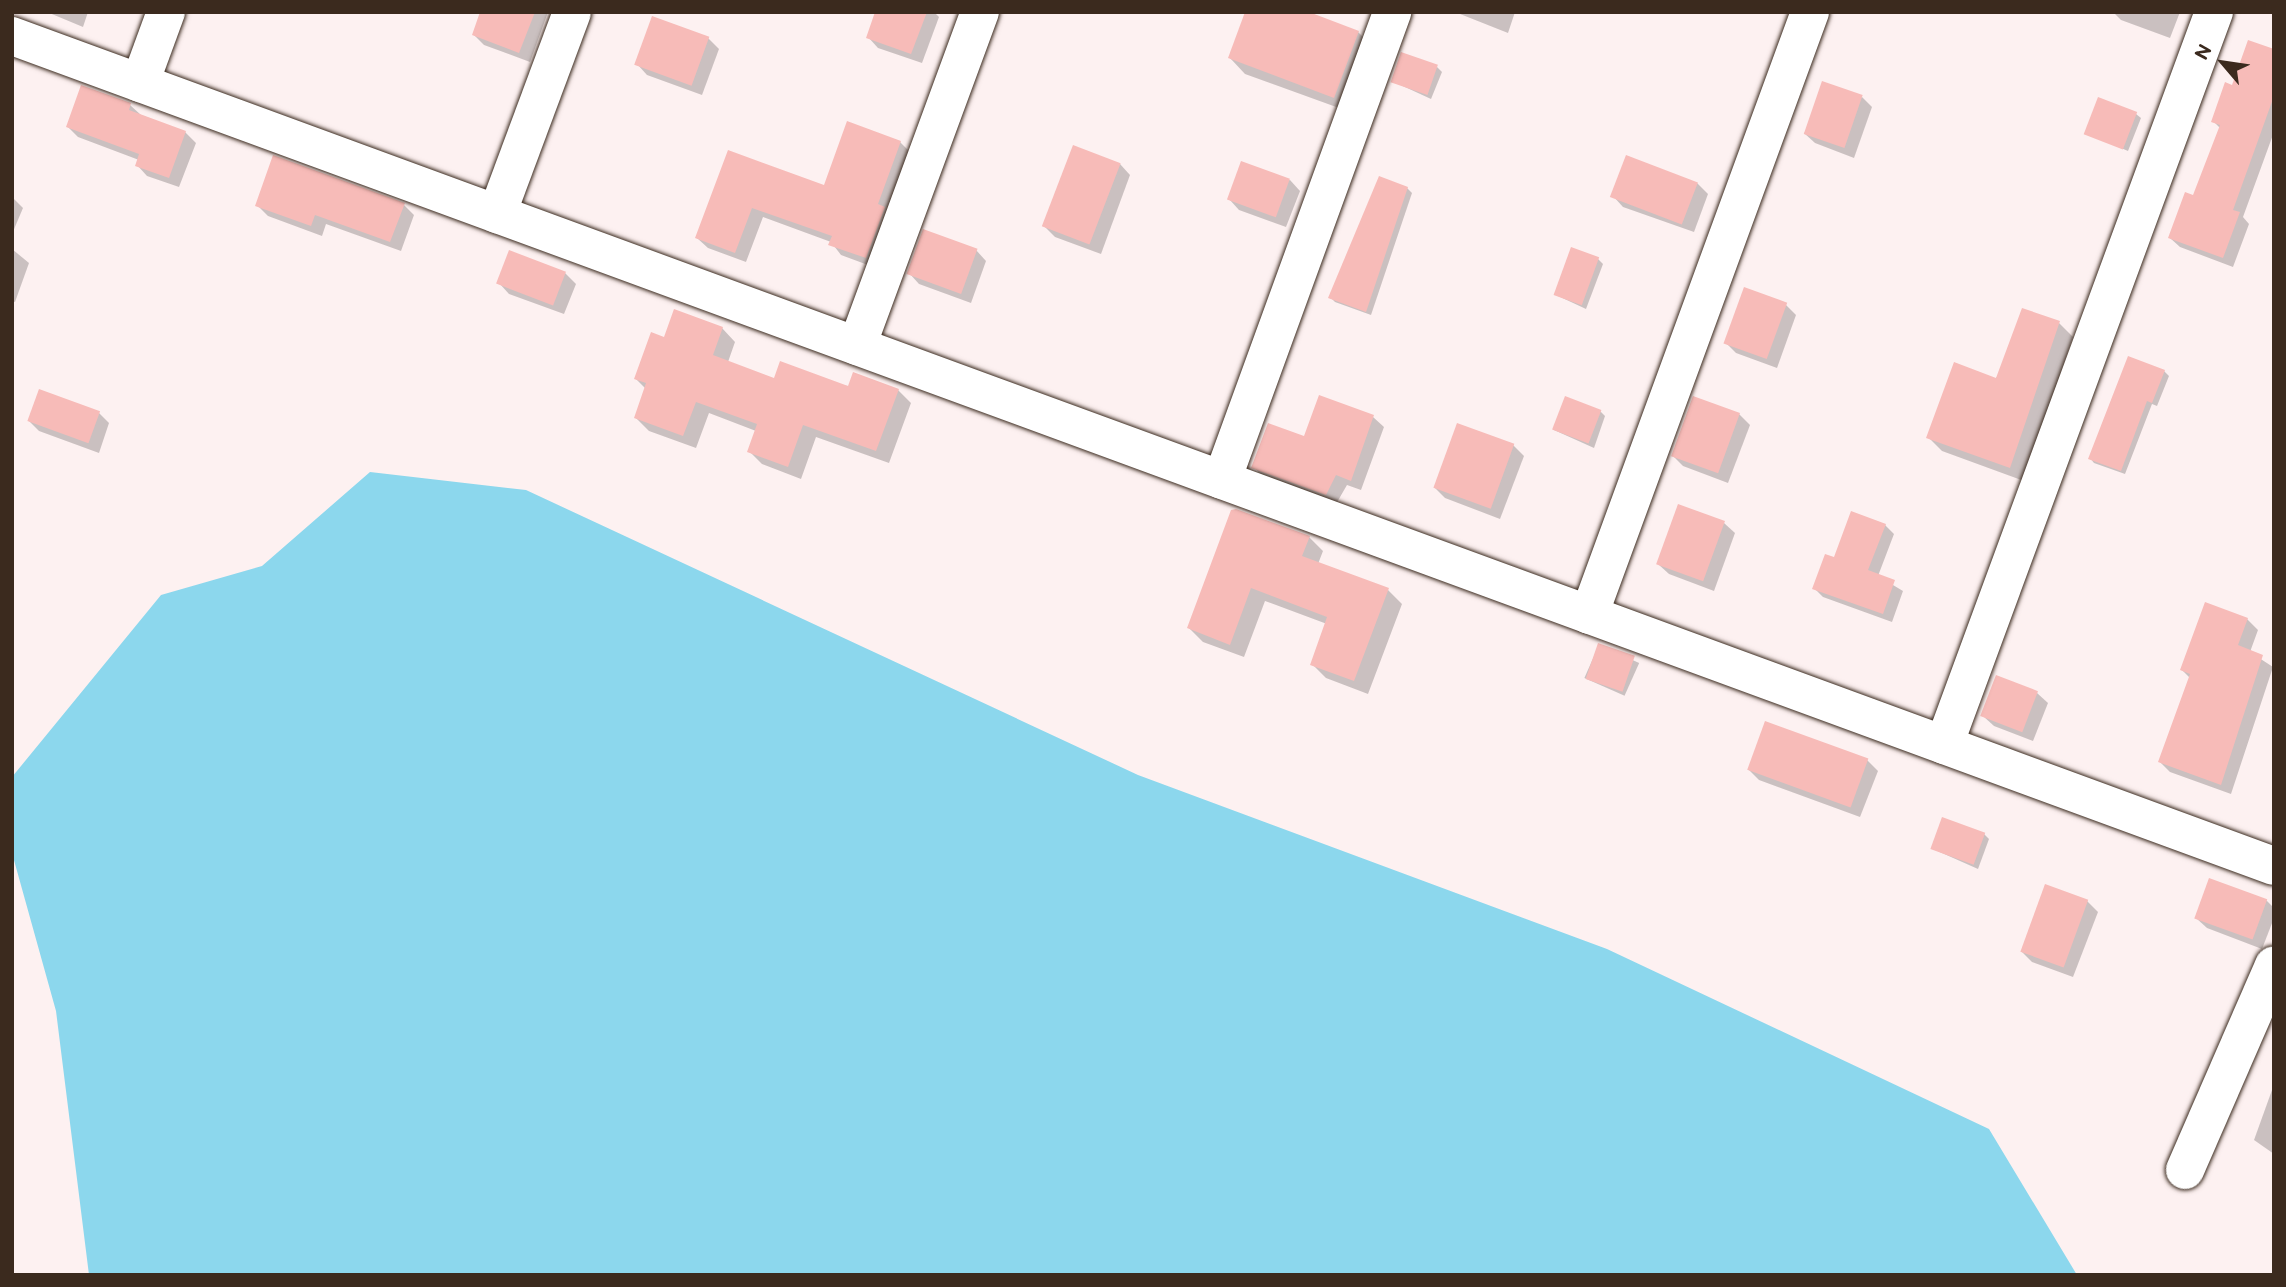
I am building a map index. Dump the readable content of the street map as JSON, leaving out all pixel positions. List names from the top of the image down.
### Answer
{
  "north": "top left"
}
